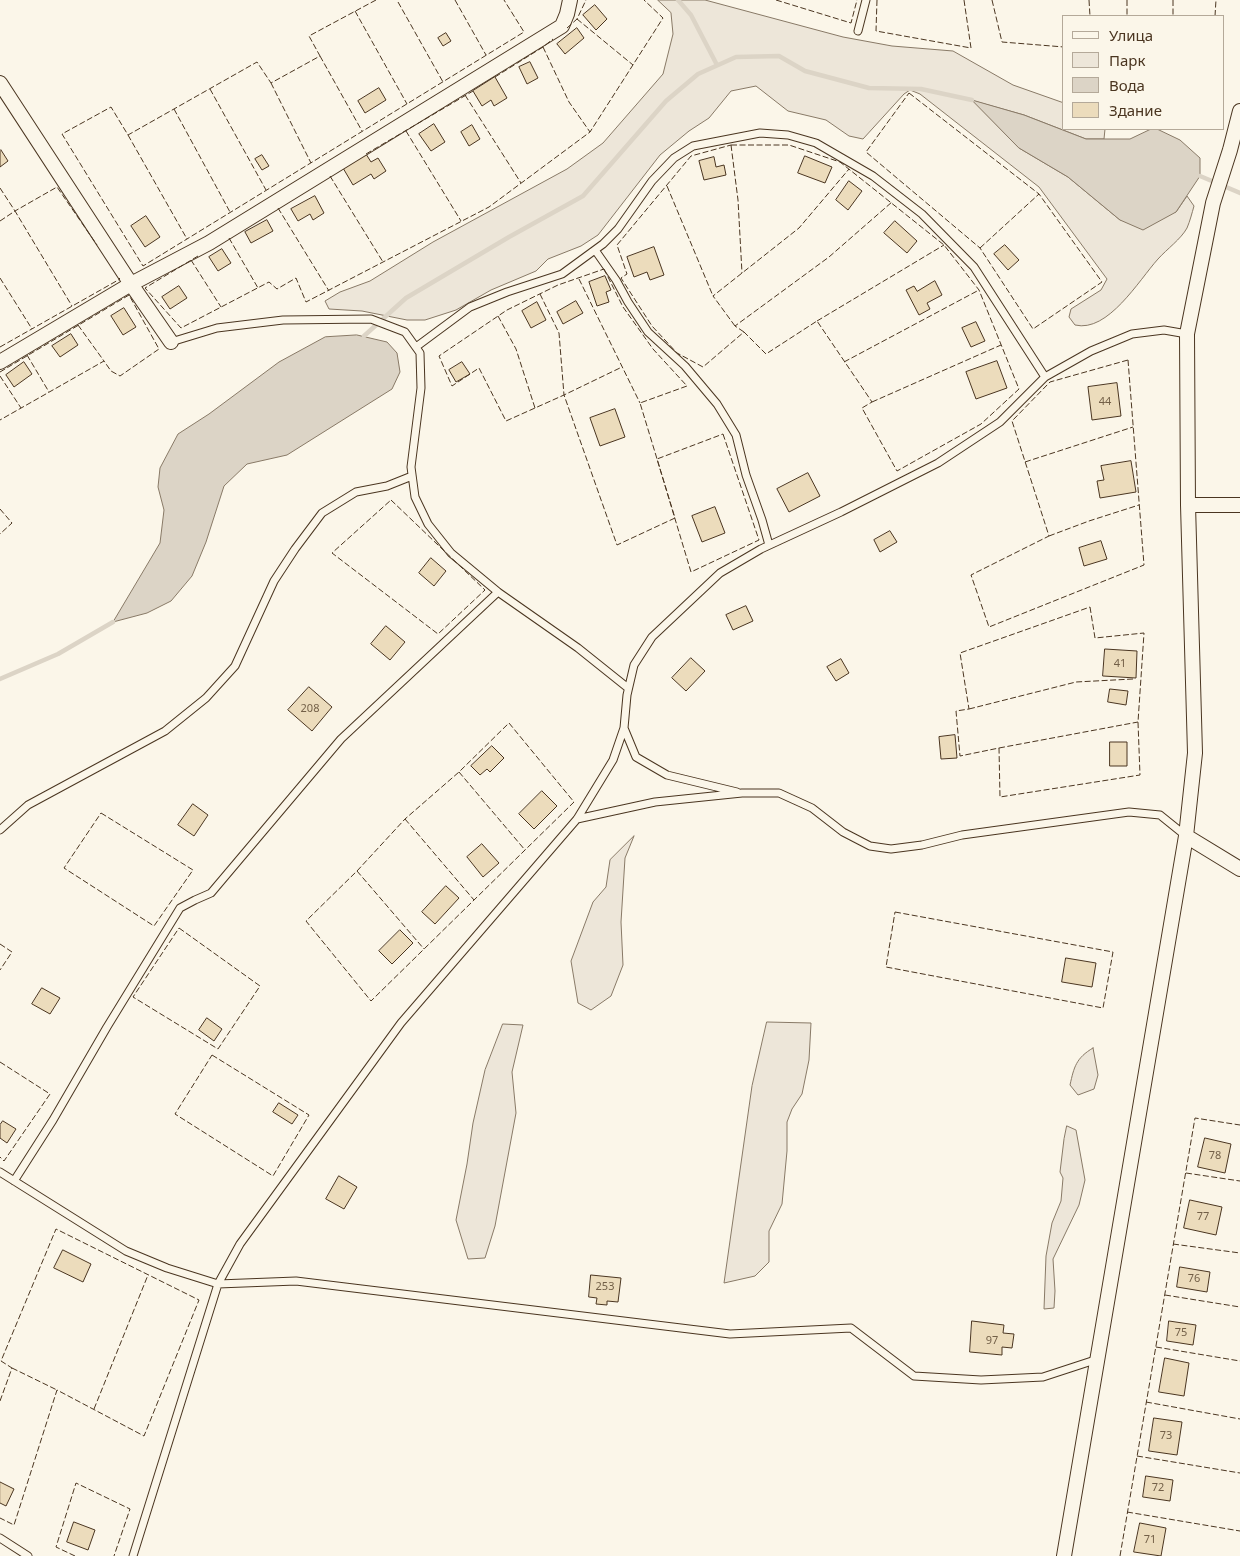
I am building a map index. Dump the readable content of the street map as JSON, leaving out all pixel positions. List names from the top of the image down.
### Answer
{
  "house_numbers": [
    "44",
    "41",
    "208",
    "78",
    "77",
    "76",
    "253",
    "75",
    "97",
    "73",
    "72",
    "71"
  ],
  "legend": [
    "Улица",
    "Парк",
    "Вода",
    "Здание"
  ]
}
